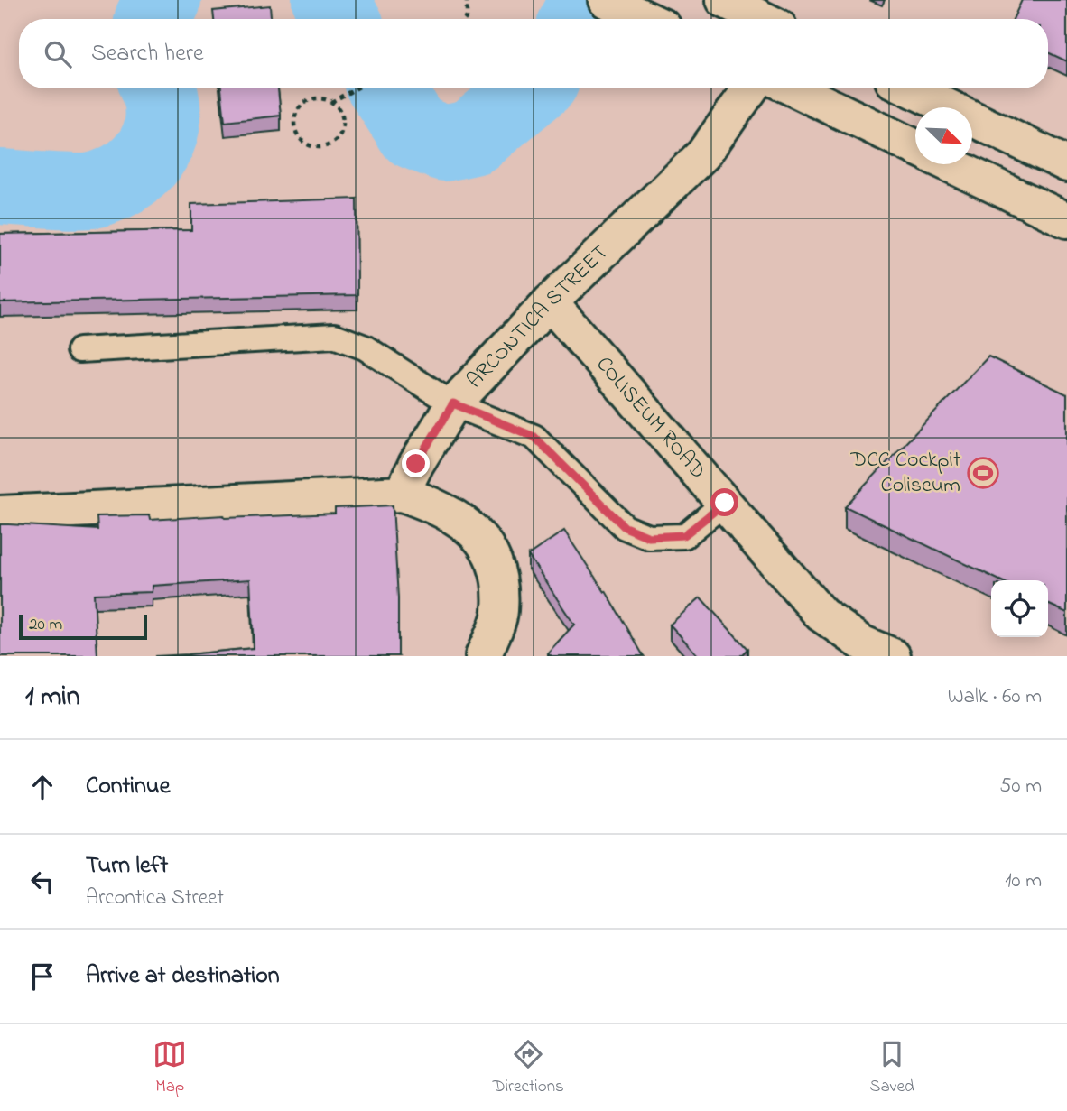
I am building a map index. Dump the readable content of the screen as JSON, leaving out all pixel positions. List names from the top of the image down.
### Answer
{
  "streets": {
    "main road": ["ARCONTICA STREET", "COLISEUM ROAD"]
  },
  "crossings": [
    ["ARCONTICA STREET", "COLISEUM ROAD"]
  ],
  "places": {
    "sports": ["DCC Cockpit Coliseum"]
  },
  "scale_bar": "20 m",
  "north": "bottom right",
  "page": {
    "search": "Search here",
    "scale": "20 m",
    "heading": ["1 min", "Walk · 60 m"],
    "list": [
      ["Continue", "50 m"],
      ["Turn left", "Arcontica Street", "10 m"],
      "Arrive at destination"
    ],
    "nav": ["Map", "Directions", "Saved"]
  }
}
